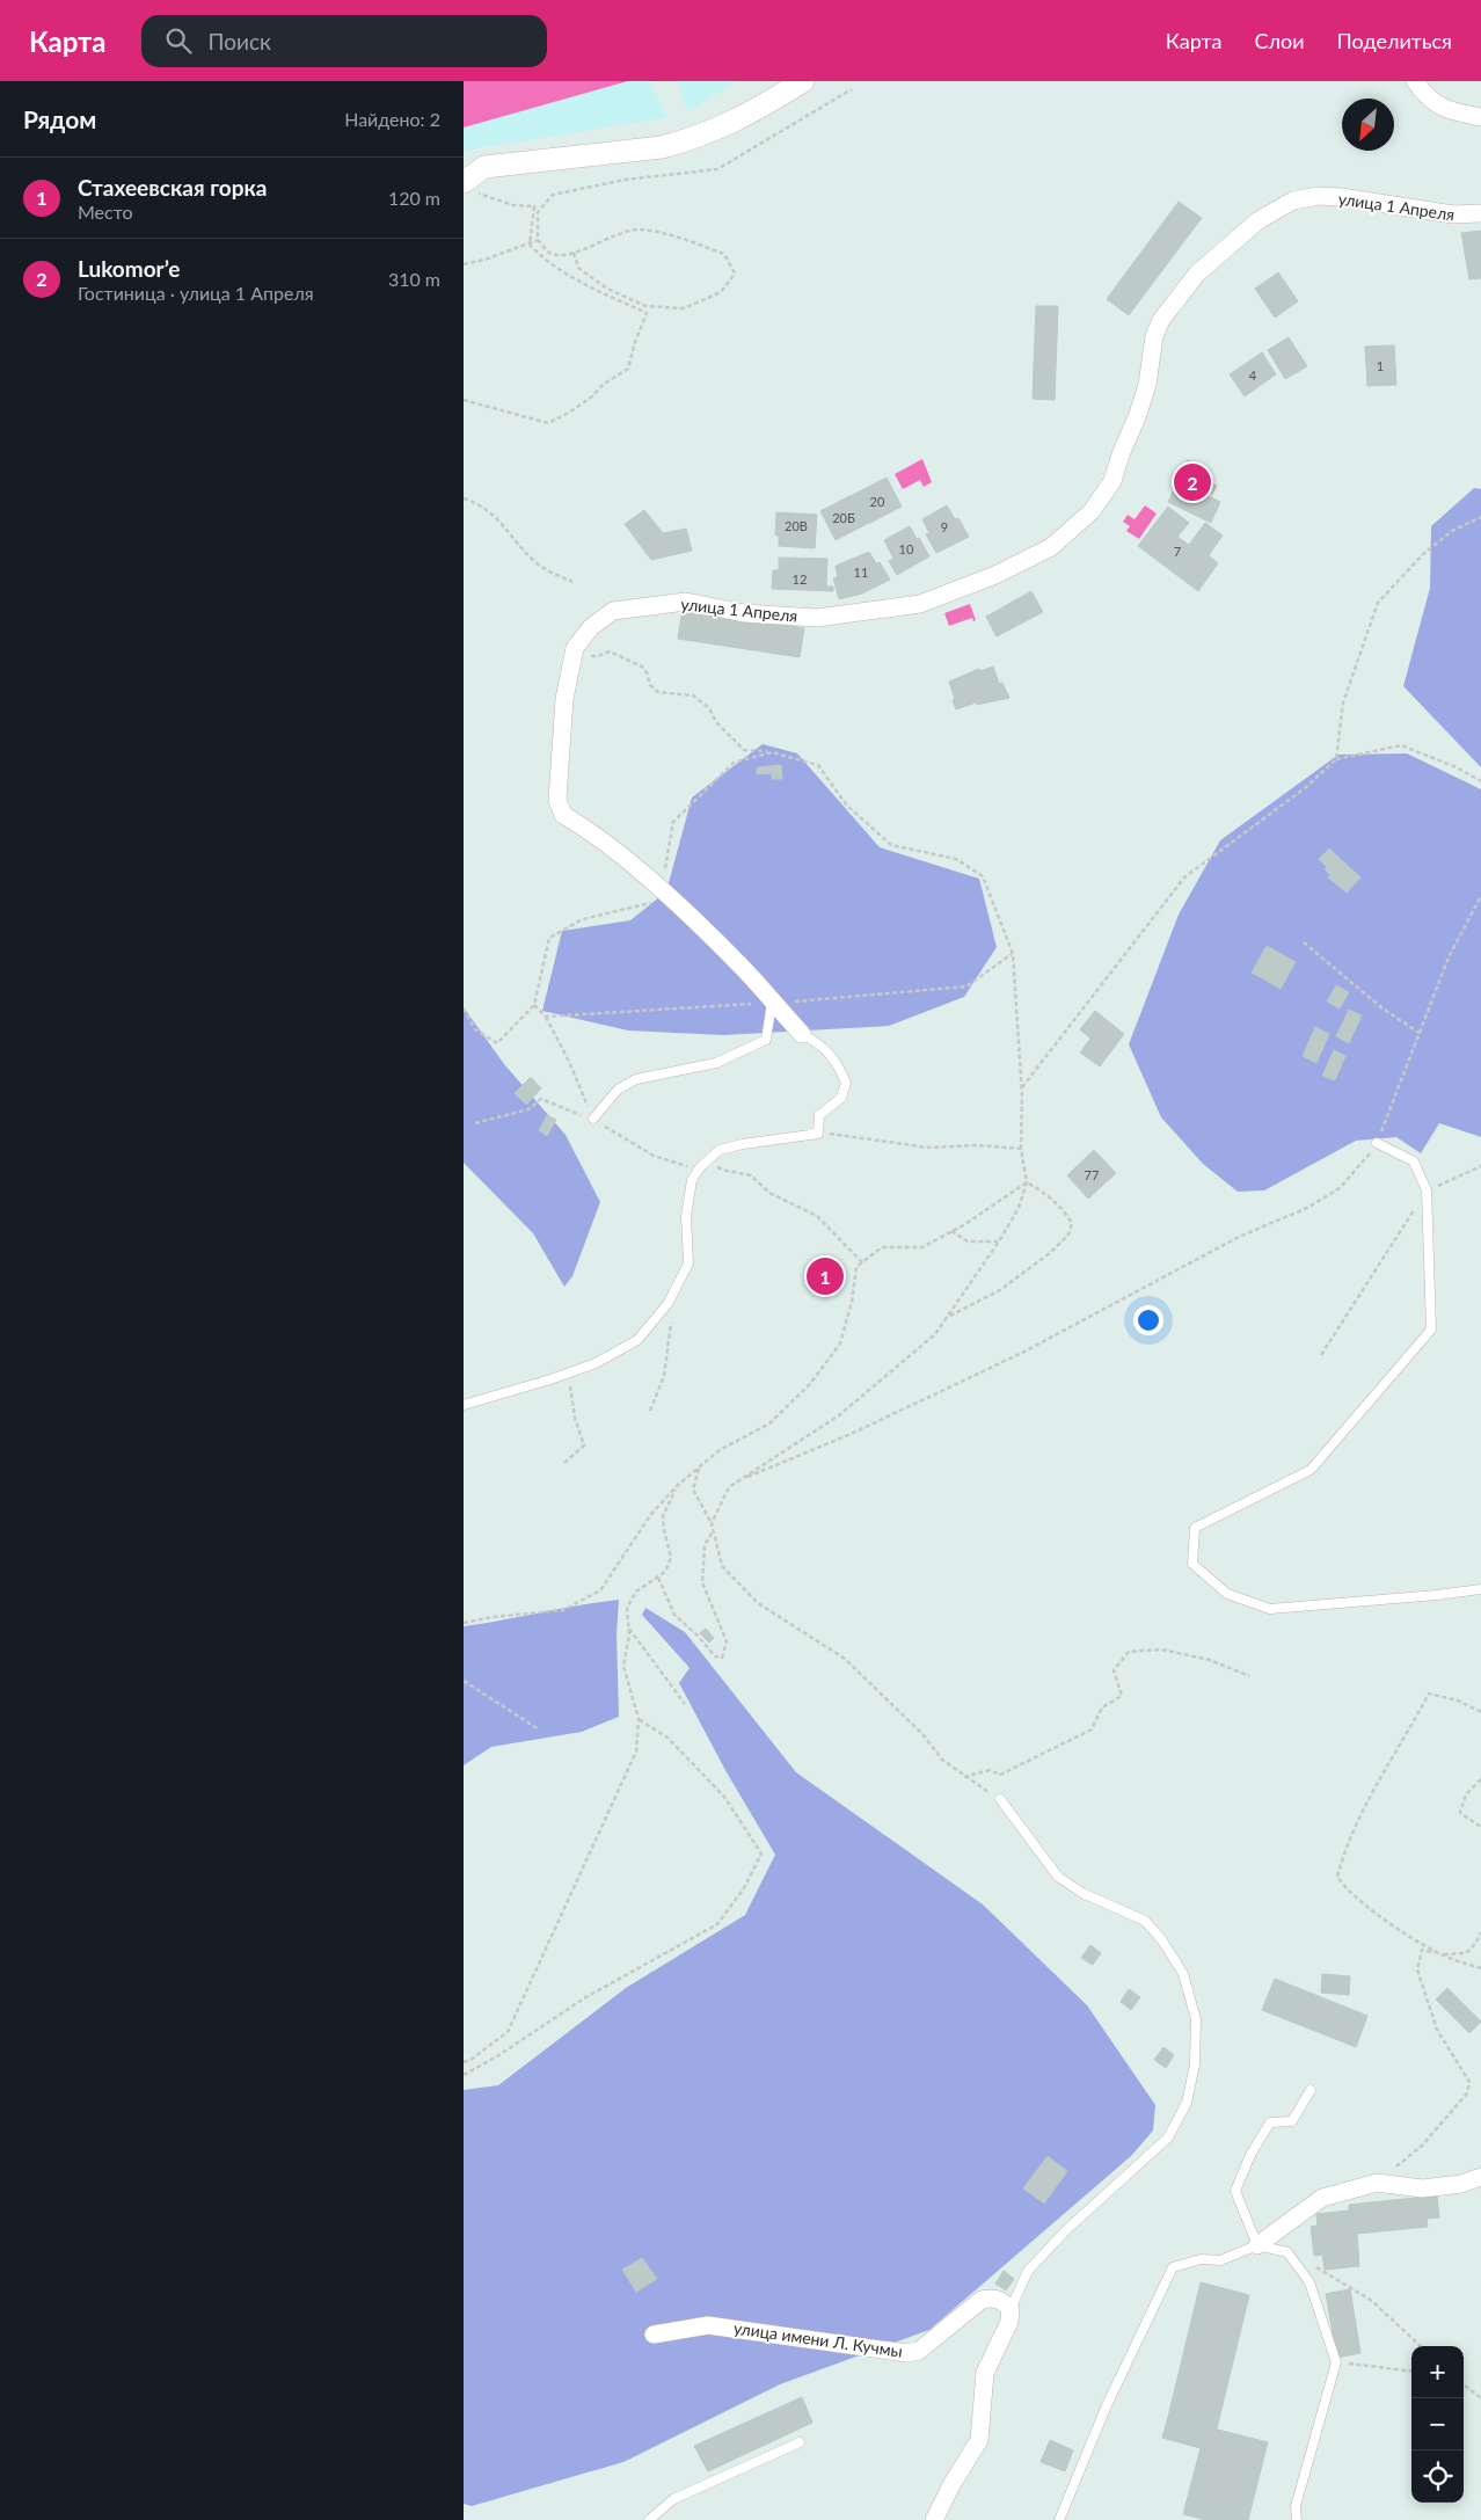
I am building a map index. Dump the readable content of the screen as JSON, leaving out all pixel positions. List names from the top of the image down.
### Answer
{
  "streets": {
    "street": ["улица 1 Апреля", "улица имени Л. Кучмы"]
  },
  "house_numbers": [
    "1",
    "4",
    "20",
    "20Б",
    "20В",
    "9",
    "10",
    "7",
    "11",
    "12",
    "77"
  ],
  "north": "bottom left",
  "page": {
    "header": "Карта",
    "search": "Поиск",
    "nav": ["Карта", "Слои", "Поделиться"],
    "heading": ["Рядом", "Найдено: 2"],
    "list": [
      {
        "mark": "1",
        "name": "Стахеевская горка",
        "note": "Место",
        "value": "120 m"
      },
      {
        "mark": "2",
        "name": "Lukomor’e",
        "note": "Гостиница · улица 1 Апреля",
        "value": "310 m"
      }
    ],
    "pins": ["2", "1"],
    "map_buttons": ["+", "−"]
  }
}
